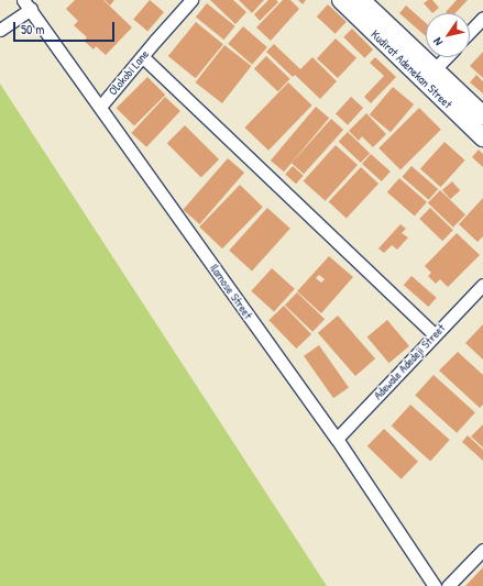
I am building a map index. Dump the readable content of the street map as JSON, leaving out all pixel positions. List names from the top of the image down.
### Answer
{
  "streets": {
    "street": [
      "Kudirat Adenekan Street",
      "Olokobi Lane",
      "Ilamose Street",
      "Adewale Adedeji Street"
    ]
  },
  "crossings": [
    ["Olokobi Lane", "Ilamose Street"],
    ["Ilamose Street", "Adewale Adedeji Street"]
  ],
  "scale_bar": "50 m",
  "north": "bottom left"
}
